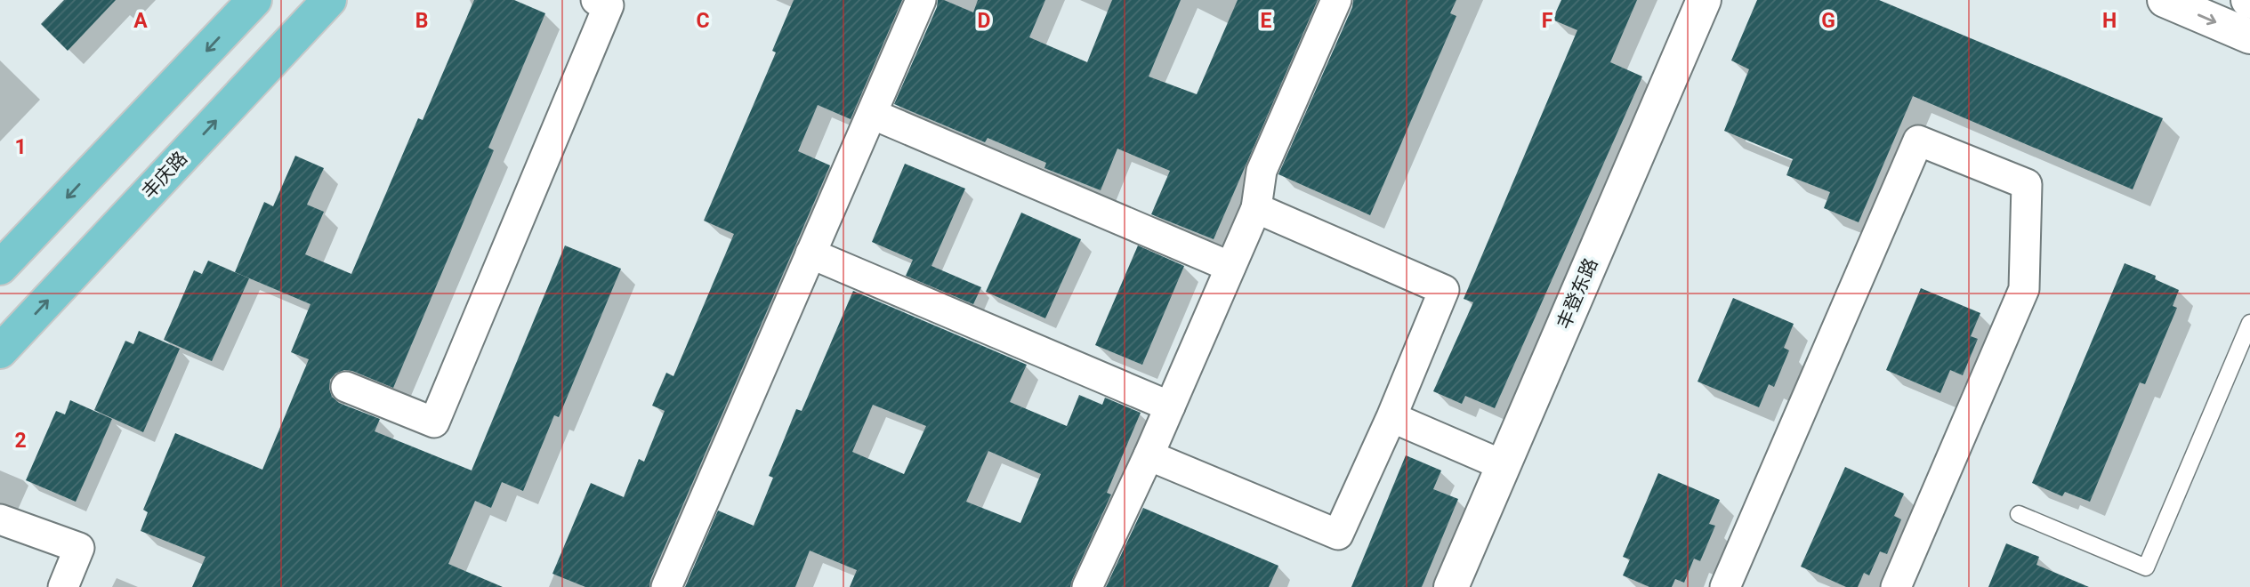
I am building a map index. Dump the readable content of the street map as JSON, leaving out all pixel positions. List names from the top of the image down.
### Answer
{
  "streets": {
    "main road": ["丰庆路"],
    "street": ["丰登东路"]
  },
  "grid": {
    "columns": [
      "A",
      "B",
      "C",
      "D",
      "E",
      "F",
      "G",
      "H"
    ],
    "rows": ["1", "2"]
  }
}
